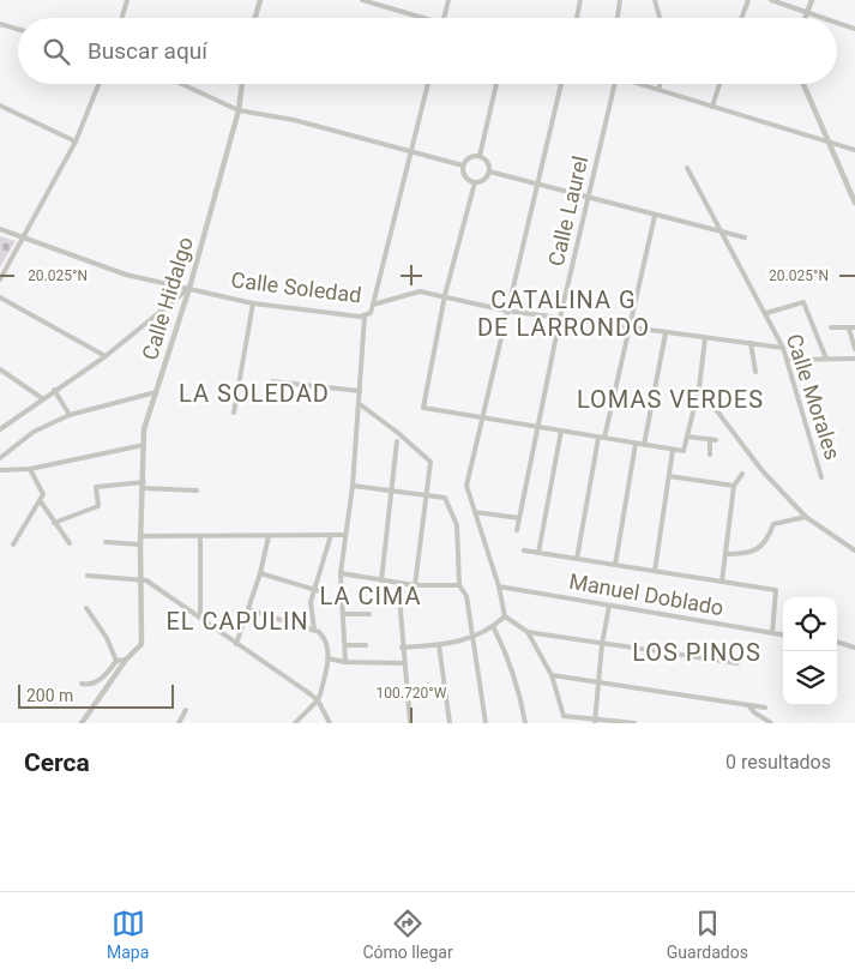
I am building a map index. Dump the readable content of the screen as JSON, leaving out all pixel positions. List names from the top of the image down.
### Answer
{
  "streets": {
    "street": [
      "Calle Laurel",
      "Calle Soledad",
      "Calle Hidalgo",
      "Calle Morales",
      "Manuel Doblado"
    ]
  },
  "crossings": [
    ["Calle Laurel", "Calle Soledad"],
    ["Calle Soledad", "Calle Hidalgo"],
    ["Calle Soledad", "Calle Morales"]
  ],
  "districts": [
    "CATALINA G DE LARRONDO",
    "LA SOLEDAD",
    "LOMAS VERDES",
    "LA CIMA",
    "EL CAPULIN",
    "LOS PINOS"
  ],
  "scale_bar": "200 m",
  "page": {
    "search": "Buscar aquí",
    "scale": "200 m",
    "heading": ["Cerca", "0 resultados"],
    "nav": ["Mapa", "Cómo llegar", "Guardados"]
  },
  "coordinates": ["20.025°N", "100.720°W"]
}
